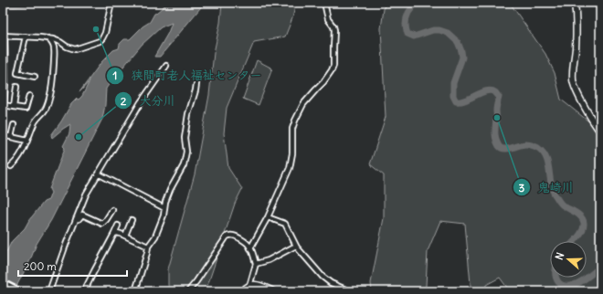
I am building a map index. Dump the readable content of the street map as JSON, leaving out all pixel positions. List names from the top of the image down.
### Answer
{
  "places": ["狭間町老人福祉センター", "鬼崎川", "大分川"],
  "scale_bar": "200 m",
  "north": "left"
}
